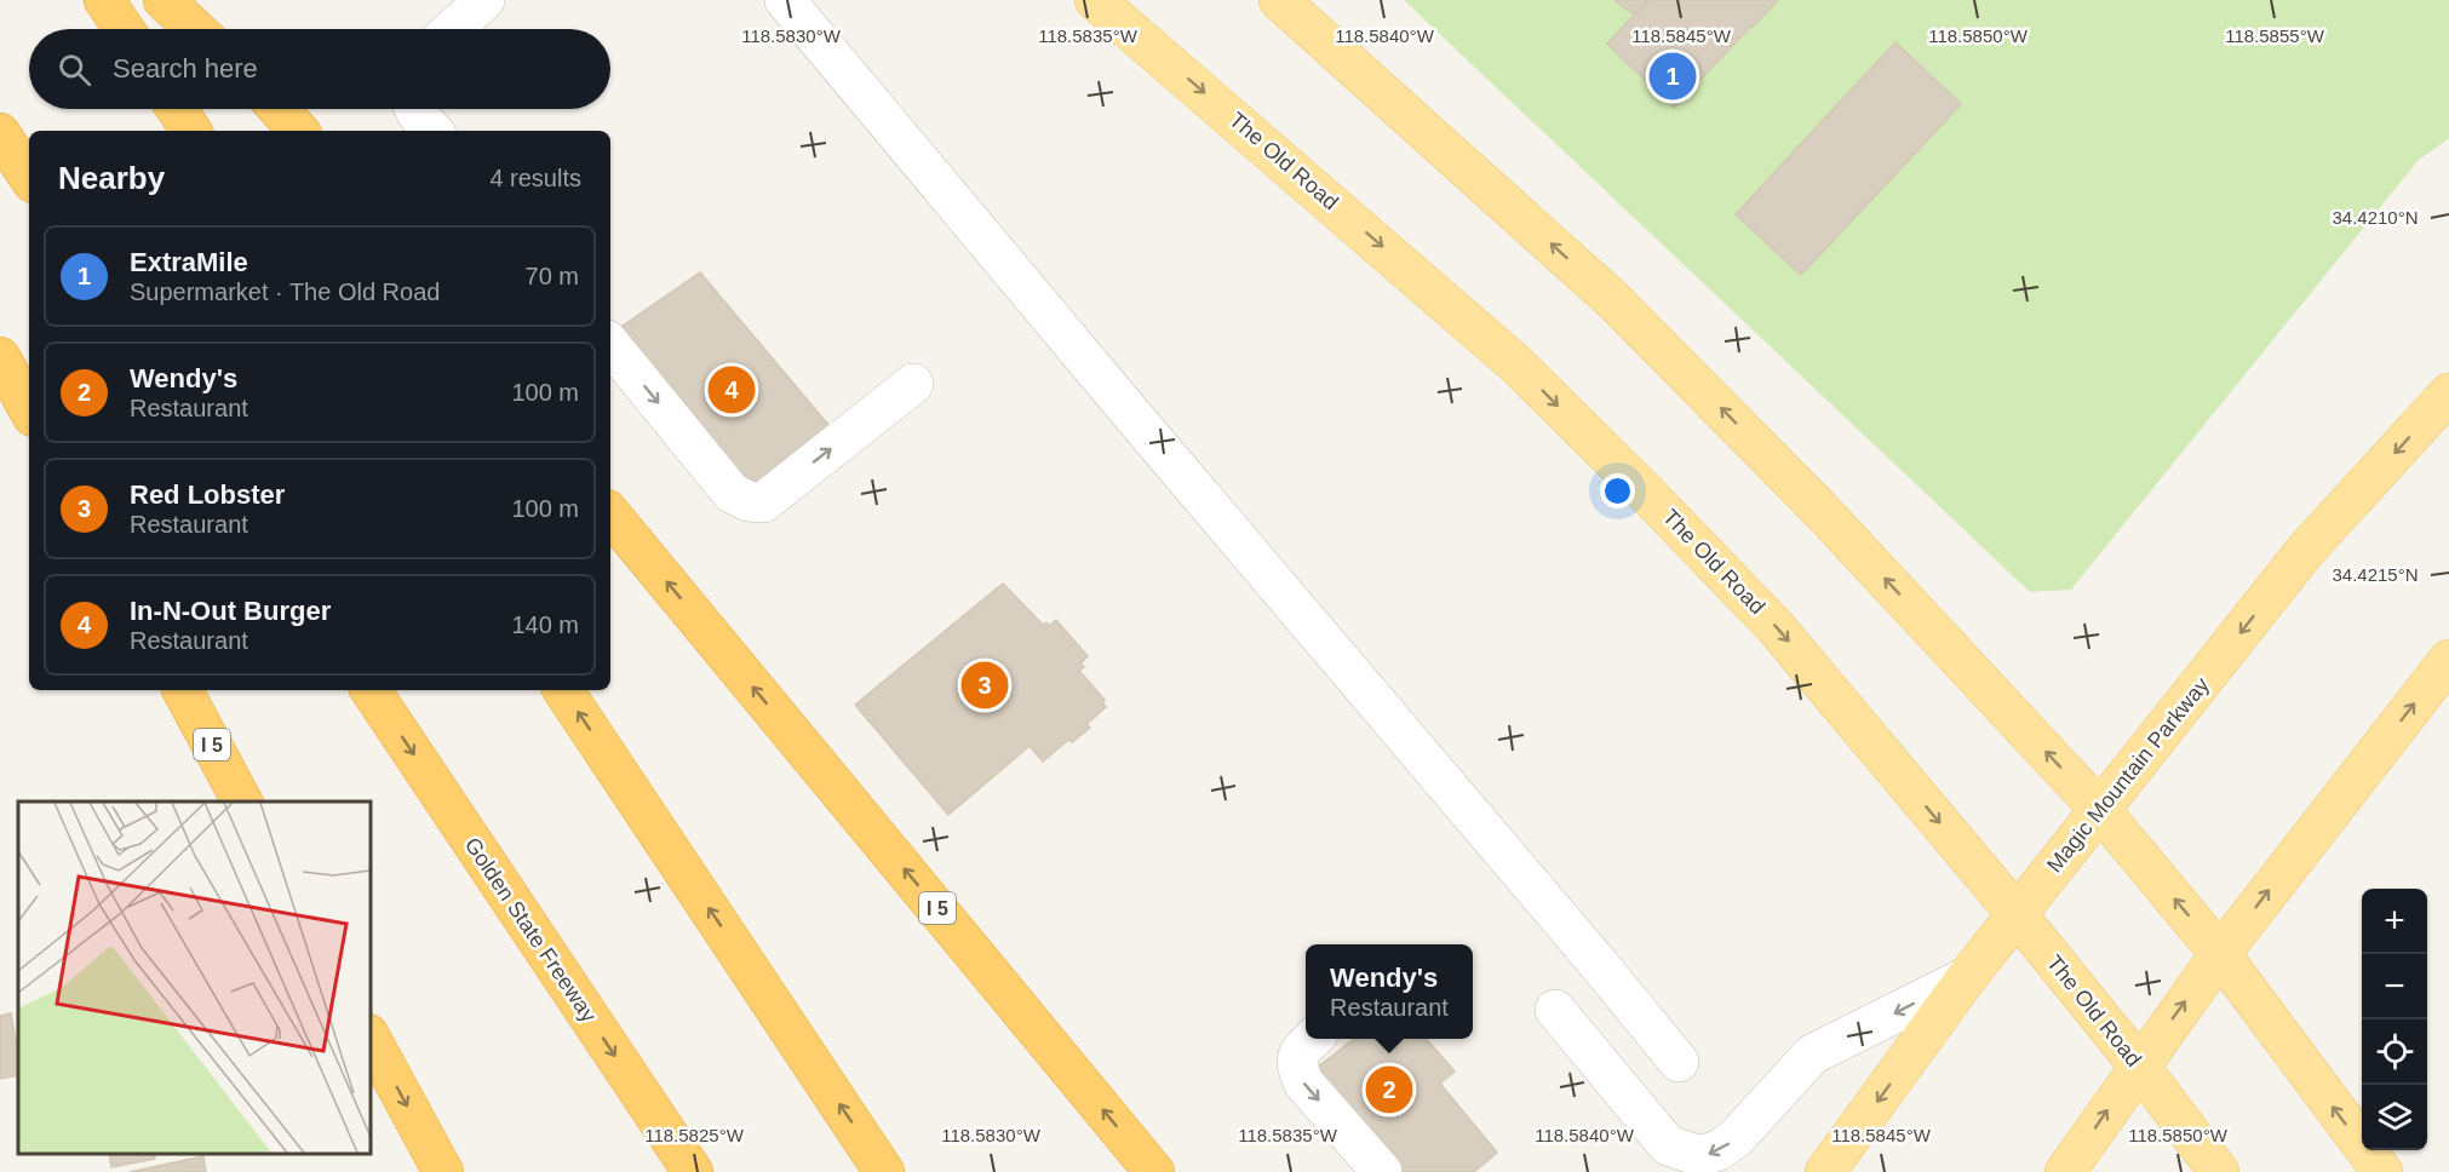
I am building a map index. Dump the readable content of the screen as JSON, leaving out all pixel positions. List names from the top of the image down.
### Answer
{
  "streets": {
    "highway": ["I 5", "Golden State Freeway"],
    "main road": ["The Old Road", "Magic Mountain Parkway"]
  },
  "crossings": [
    ["The Old Road", "Magic Mountain Parkway"]
  ],
  "page": {
    "search": "Search here",
    "pins": [
      "1",
      "4",
      "3",
      "2"
    ],
    "heading": ["Nearby", "4 results"],
    "list": [
      {
        "mark": "1",
        "name": "ExtraMile",
        "note": "Supermarket · The Old Road",
        "value": "70 m"
      },
      {
        "mark": "2",
        "name": "Wendy's",
        "note": "Restaurant",
        "value": "100 m"
      },
      {
        "mark": "3",
        "name": "Red Lobster",
        "note": "Restaurant",
        "value": "100 m"
      },
      {
        "mark": "4",
        "name": "In-N-Out Burger",
        "note": "Restaurant",
        "value": "140 m"
      }
    ],
    "map_buttons": ["+", "−"],
    "popup": ["Wendy's", "Restaurant"]
  },
  "coordinates": [
    "118.5830°W",
    "118.5835°W",
    "118.5840°W",
    "118.5845°W",
    "118.5850°W",
    "118.5855°W",
    "34.4210°N",
    "34.4215°N",
    "118.5825°W"
  ]
}
